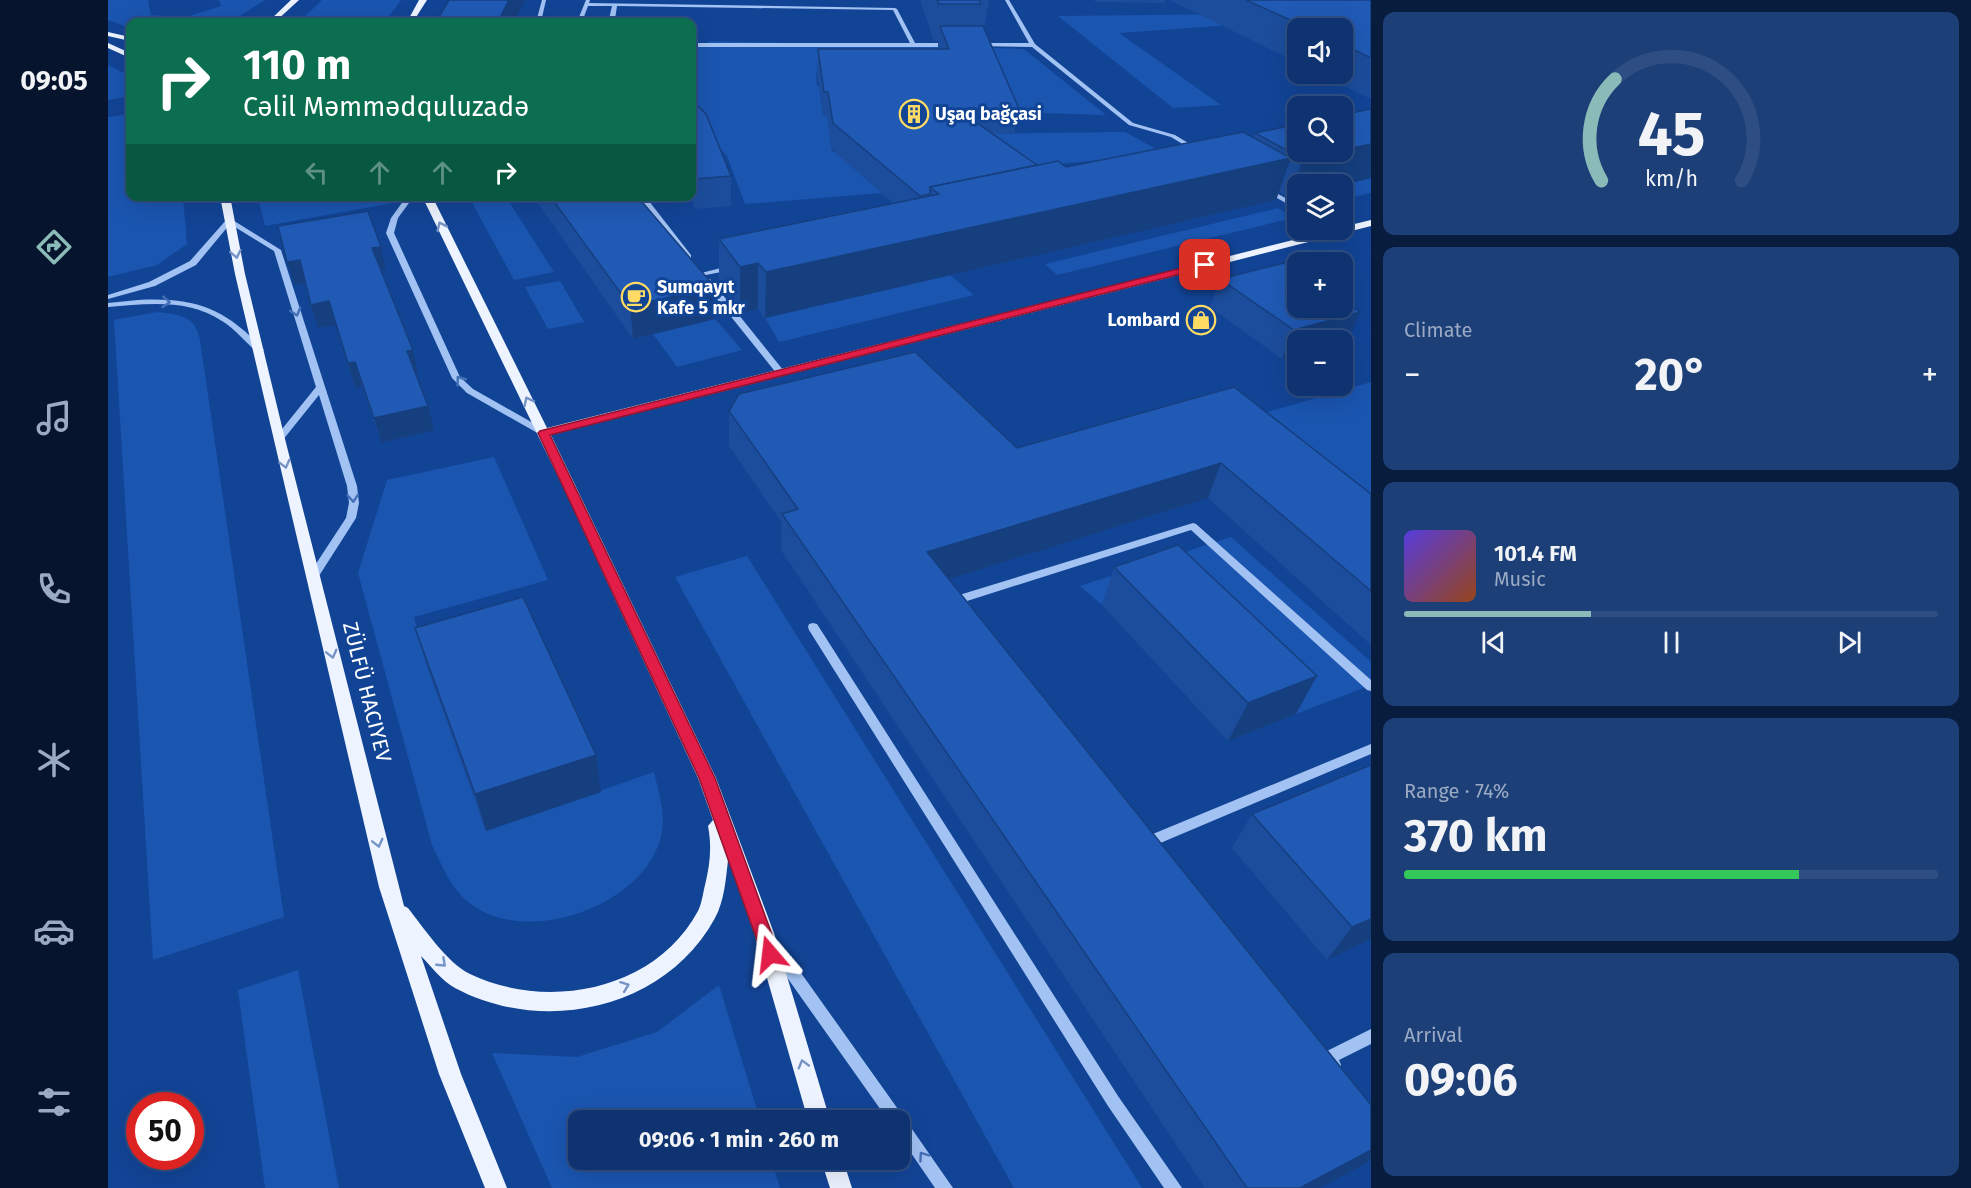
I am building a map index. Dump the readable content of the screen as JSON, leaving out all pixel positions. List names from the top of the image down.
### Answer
{
  "places": {
    "building": ["Uşaq bağçasi"],
    "cafe": ["Sumqayıt Kafe 5 mkr"],
    "shop": ["Lombard"]
  },
  "page": {
    "tabs": "09:05",
    "map_buttons": ["+", "−"],
    "turn": ["110 m", "Cəlil Məmmədquluzadə"],
    "tile": [
      "Climate",
      ["Range · 74%", "370 km"],
      ["Arrival", "09:06"]
    ],
    "heat": ["−", "20°", "+"],
    "song": ["101.4 FM", "Music"],
    "limit": "50",
    "trip": "09:06 · 1 min · 260 m",
    "gauge": ["45", "km/h"]
  }
}
